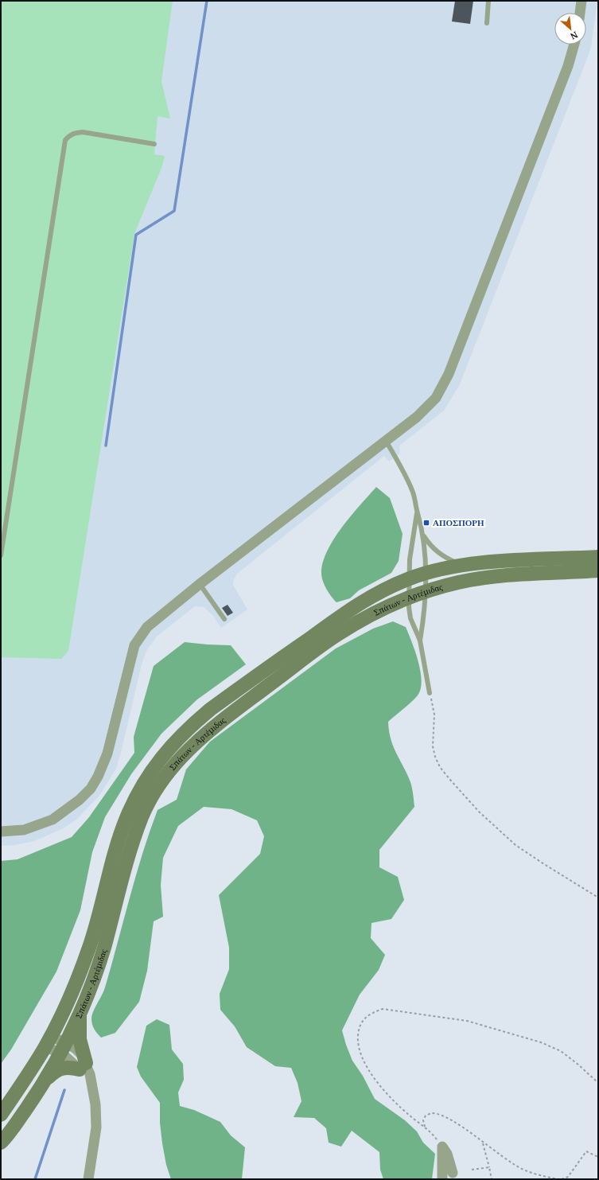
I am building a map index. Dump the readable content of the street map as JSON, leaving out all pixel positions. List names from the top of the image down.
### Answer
{
  "streets": {
    "main road": ["Σπάτων - Αρτέμιδας"]
  },
  "places": {
    "transit": ["ΑΠΟΣΠΟΡΗ"]
  },
  "north": "bottom right"
}
